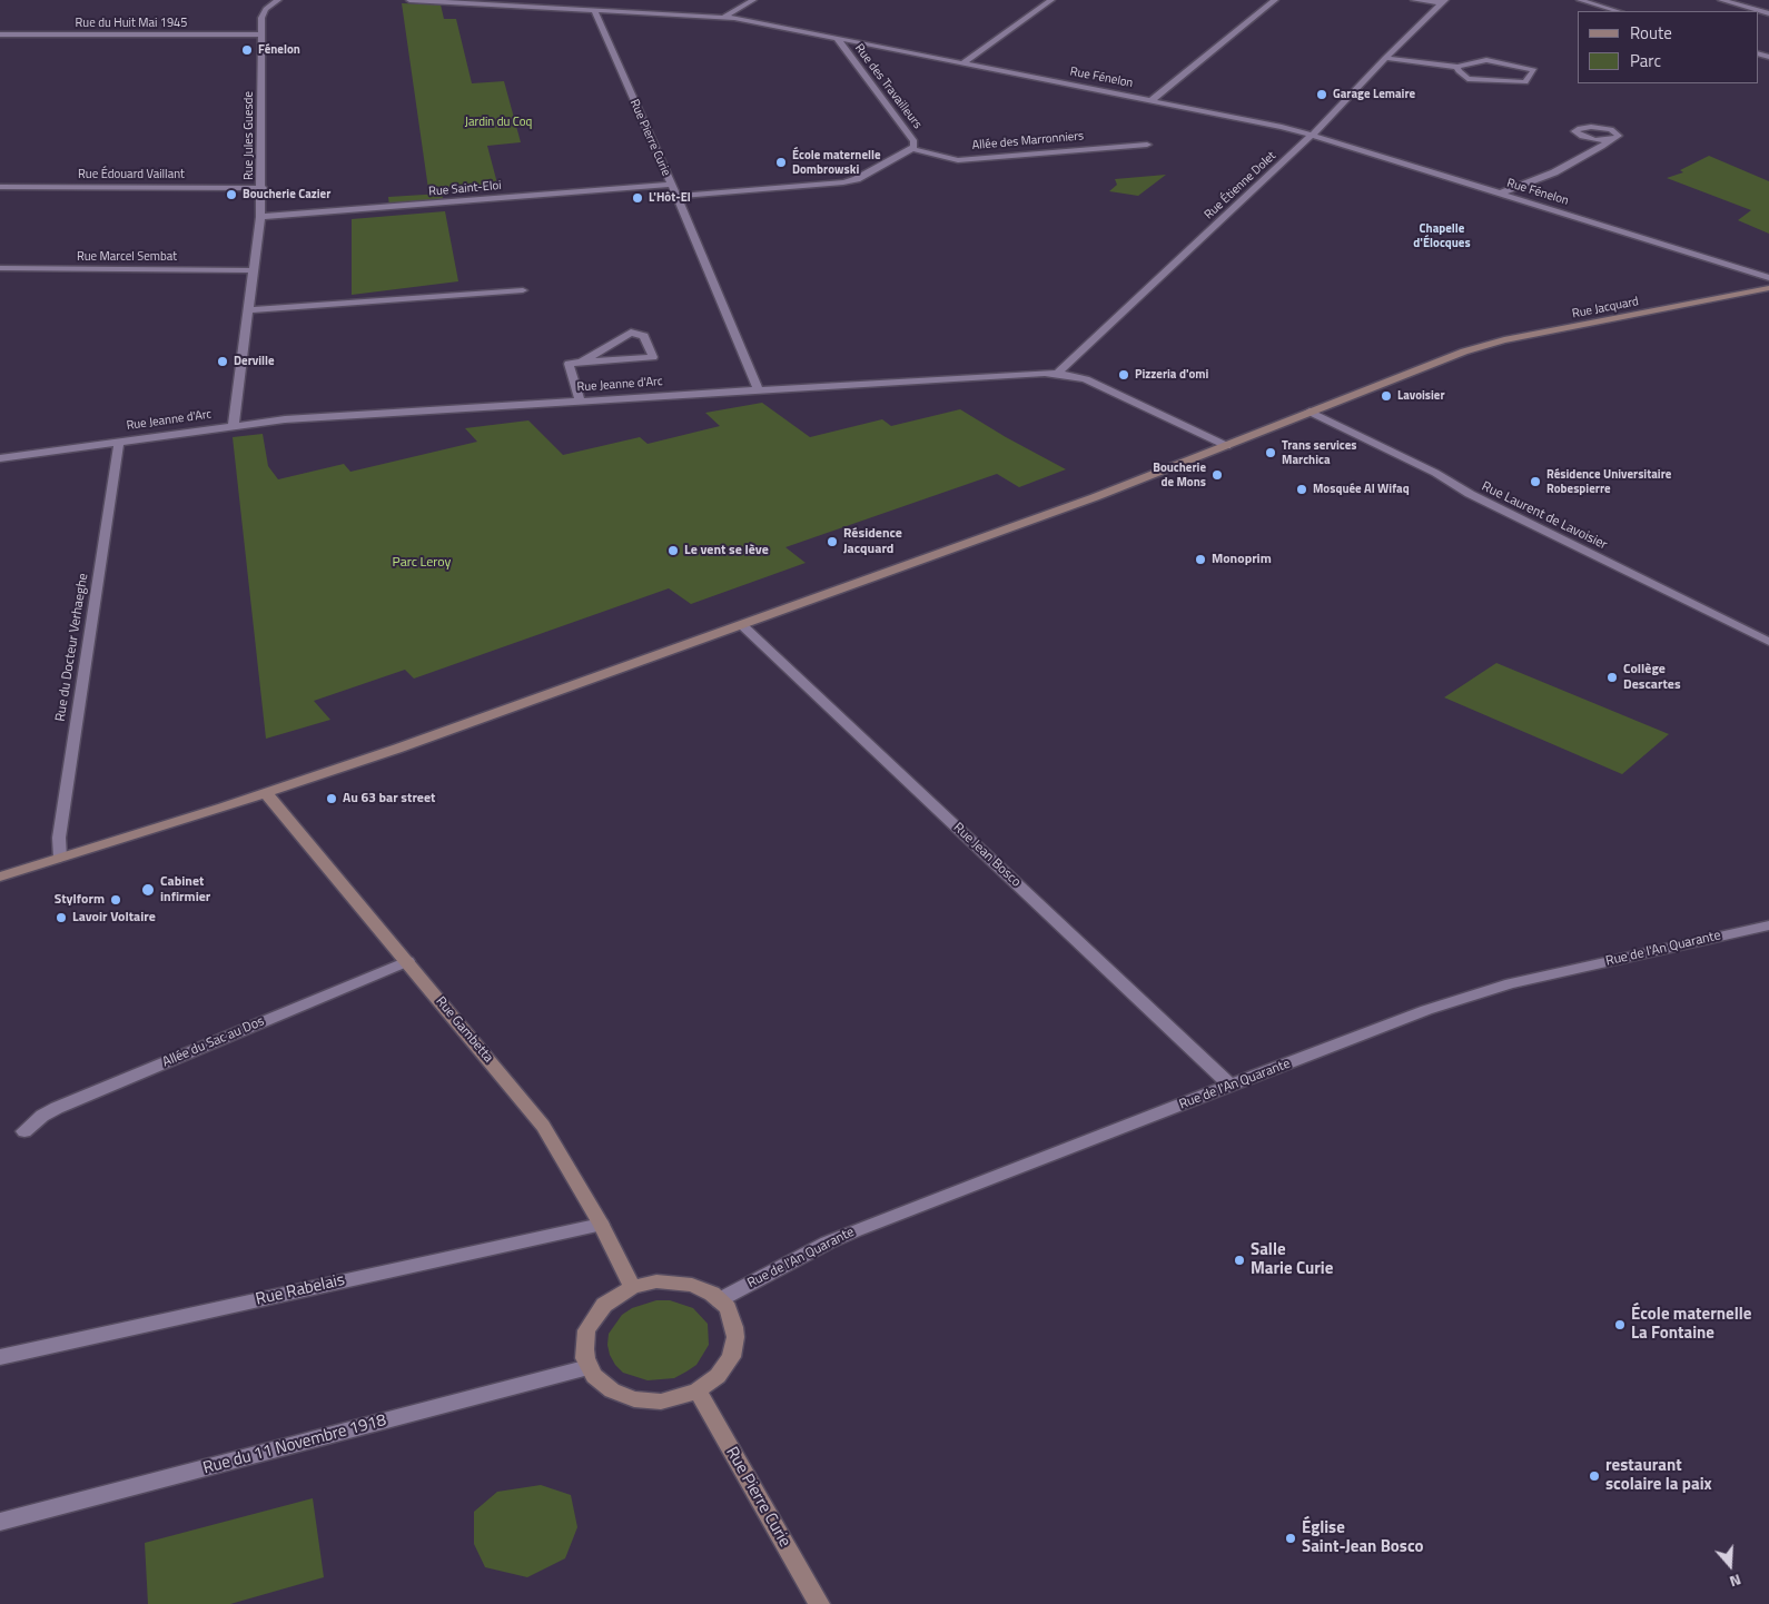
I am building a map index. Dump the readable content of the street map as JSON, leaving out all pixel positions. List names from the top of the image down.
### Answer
{
  "streets": {
    "street": [
      "Rue du Huit Mai 1945",
      "Rue Fénelon",
      "Rue des Travailleurs",
      "Rue Jules Guesde",
      "Rue Pierre Curie",
      "Allée des Marronniers",
      "Rue Édouard Vaillant",
      "Rue Étienne Dolet",
      "Rue Saint-Eloi",
      "Rue Marcel Sembat",
      "Rue Jacquard",
      "Rue Jeanne d'Arc",
      "Rue Laurent de Lavoisier",
      "Rue du Docteur Verhaeghe",
      "Rue Jean Bosco",
      "Rue de l'An Quarante",
      "Rue Gambetta",
      "Allée du Sac au Dos",
      "Rue Rabelais",
      "Rue du 11 Novembre 1918"
    ]
  },
  "crossings": [
    ["Rue du Huit Mai 1945", "Rue Jules Guesde"],
    ["Rue Fénelon", "Rue des Travailleurs"],
    ["Rue Fénelon", "Rue Pierre Curie"],
    ["Rue Fénelon", "Rue Étienne Dolet"],
    ["Rue des Travailleurs", "Allée des Marronniers"],
    ["Rue Jules Guesde", "Rue Édouard Vaillant"],
    ["Rue Jules Guesde", "Rue Saint-Eloi"],
    ["Rue Jules Guesde", "Rue Marcel Sembat"],
    ["Rue Jules Guesde", "Rue Jeanne d'Arc"],
    ["Rue Pierre Curie", "Rue Saint-Eloi"],
    ["Rue Pierre Curie", "Rue Jeanne d'Arc"],
    ["Rue Pierre Curie", "Rue de l'An Quarante"],
    ["Rue Pierre Curie", "Rue Gambetta"],
    ["Rue Pierre Curie", "Rue du 11 Novembre 1918"],
    ["Rue Étienne Dolet", "Rue Jeanne d'Arc"],
    ["Rue Jacquard", "Rue Jeanne d'Arc"],
    ["Rue Jacquard", "Rue Laurent de Lavoisier"],
    ["Rue Jacquard", "Rue du Docteur Verhaeghe"],
    ["Rue Jacquard", "Rue Jean Bosco"],
    ["Rue Jacquard", "Rue Gambetta"],
    ["Rue Jeanne d'Arc", "Rue du Docteur Verhaeghe"],
    ["Rue Jean Bosco", "Rue de l'An Quarante"],
    ["Rue de l'An Quarante", "Rue Gambetta"],
    ["Rue de l'An Quarante", "Rue du 11 Novembre 1918"],
    ["Rue Gambetta", "Allée du Sac au Dos"],
    ["Rue Gambetta", "Rue Rabelais"],
    ["Rue Gambetta", "Rue du 11 Novembre 1918"]
  ],
  "districts": ["Chapelle d'Élocques"],
  "parks": ["Jardin du Coq", "Parc Leroy"],
  "places": [
    "Fénelon",
    "Garage Lemaire",
    "École maternelle Dombrowski",
    "Boucherie Cazier",
    "L'Hôt-El",
    "Derville",
    "Pizzeria d'omi",
    "Lavoisier",
    "Trans services Marchica",
    "Boucherie de Mons",
    "Résidence Universitaire Robespierre",
    "Mosquée Al Wifaq",
    "Résidence Jacquard",
    "Le vent se lève",
    "Monoprim",
    "Collège Descartes",
    "Au 63 bar street",
    "Cabinet infirmier",
    "Stylform",
    "Lavoir Voltaire",
    "Salle Marie Curie",
    "École maternelle La Fontaine",
    "restaurant scolaire la paix",
    "Église Saint-Jean Bosco"
  ],
  "legend": ["Route", "Parc"],
  "north": "bottom"
}
